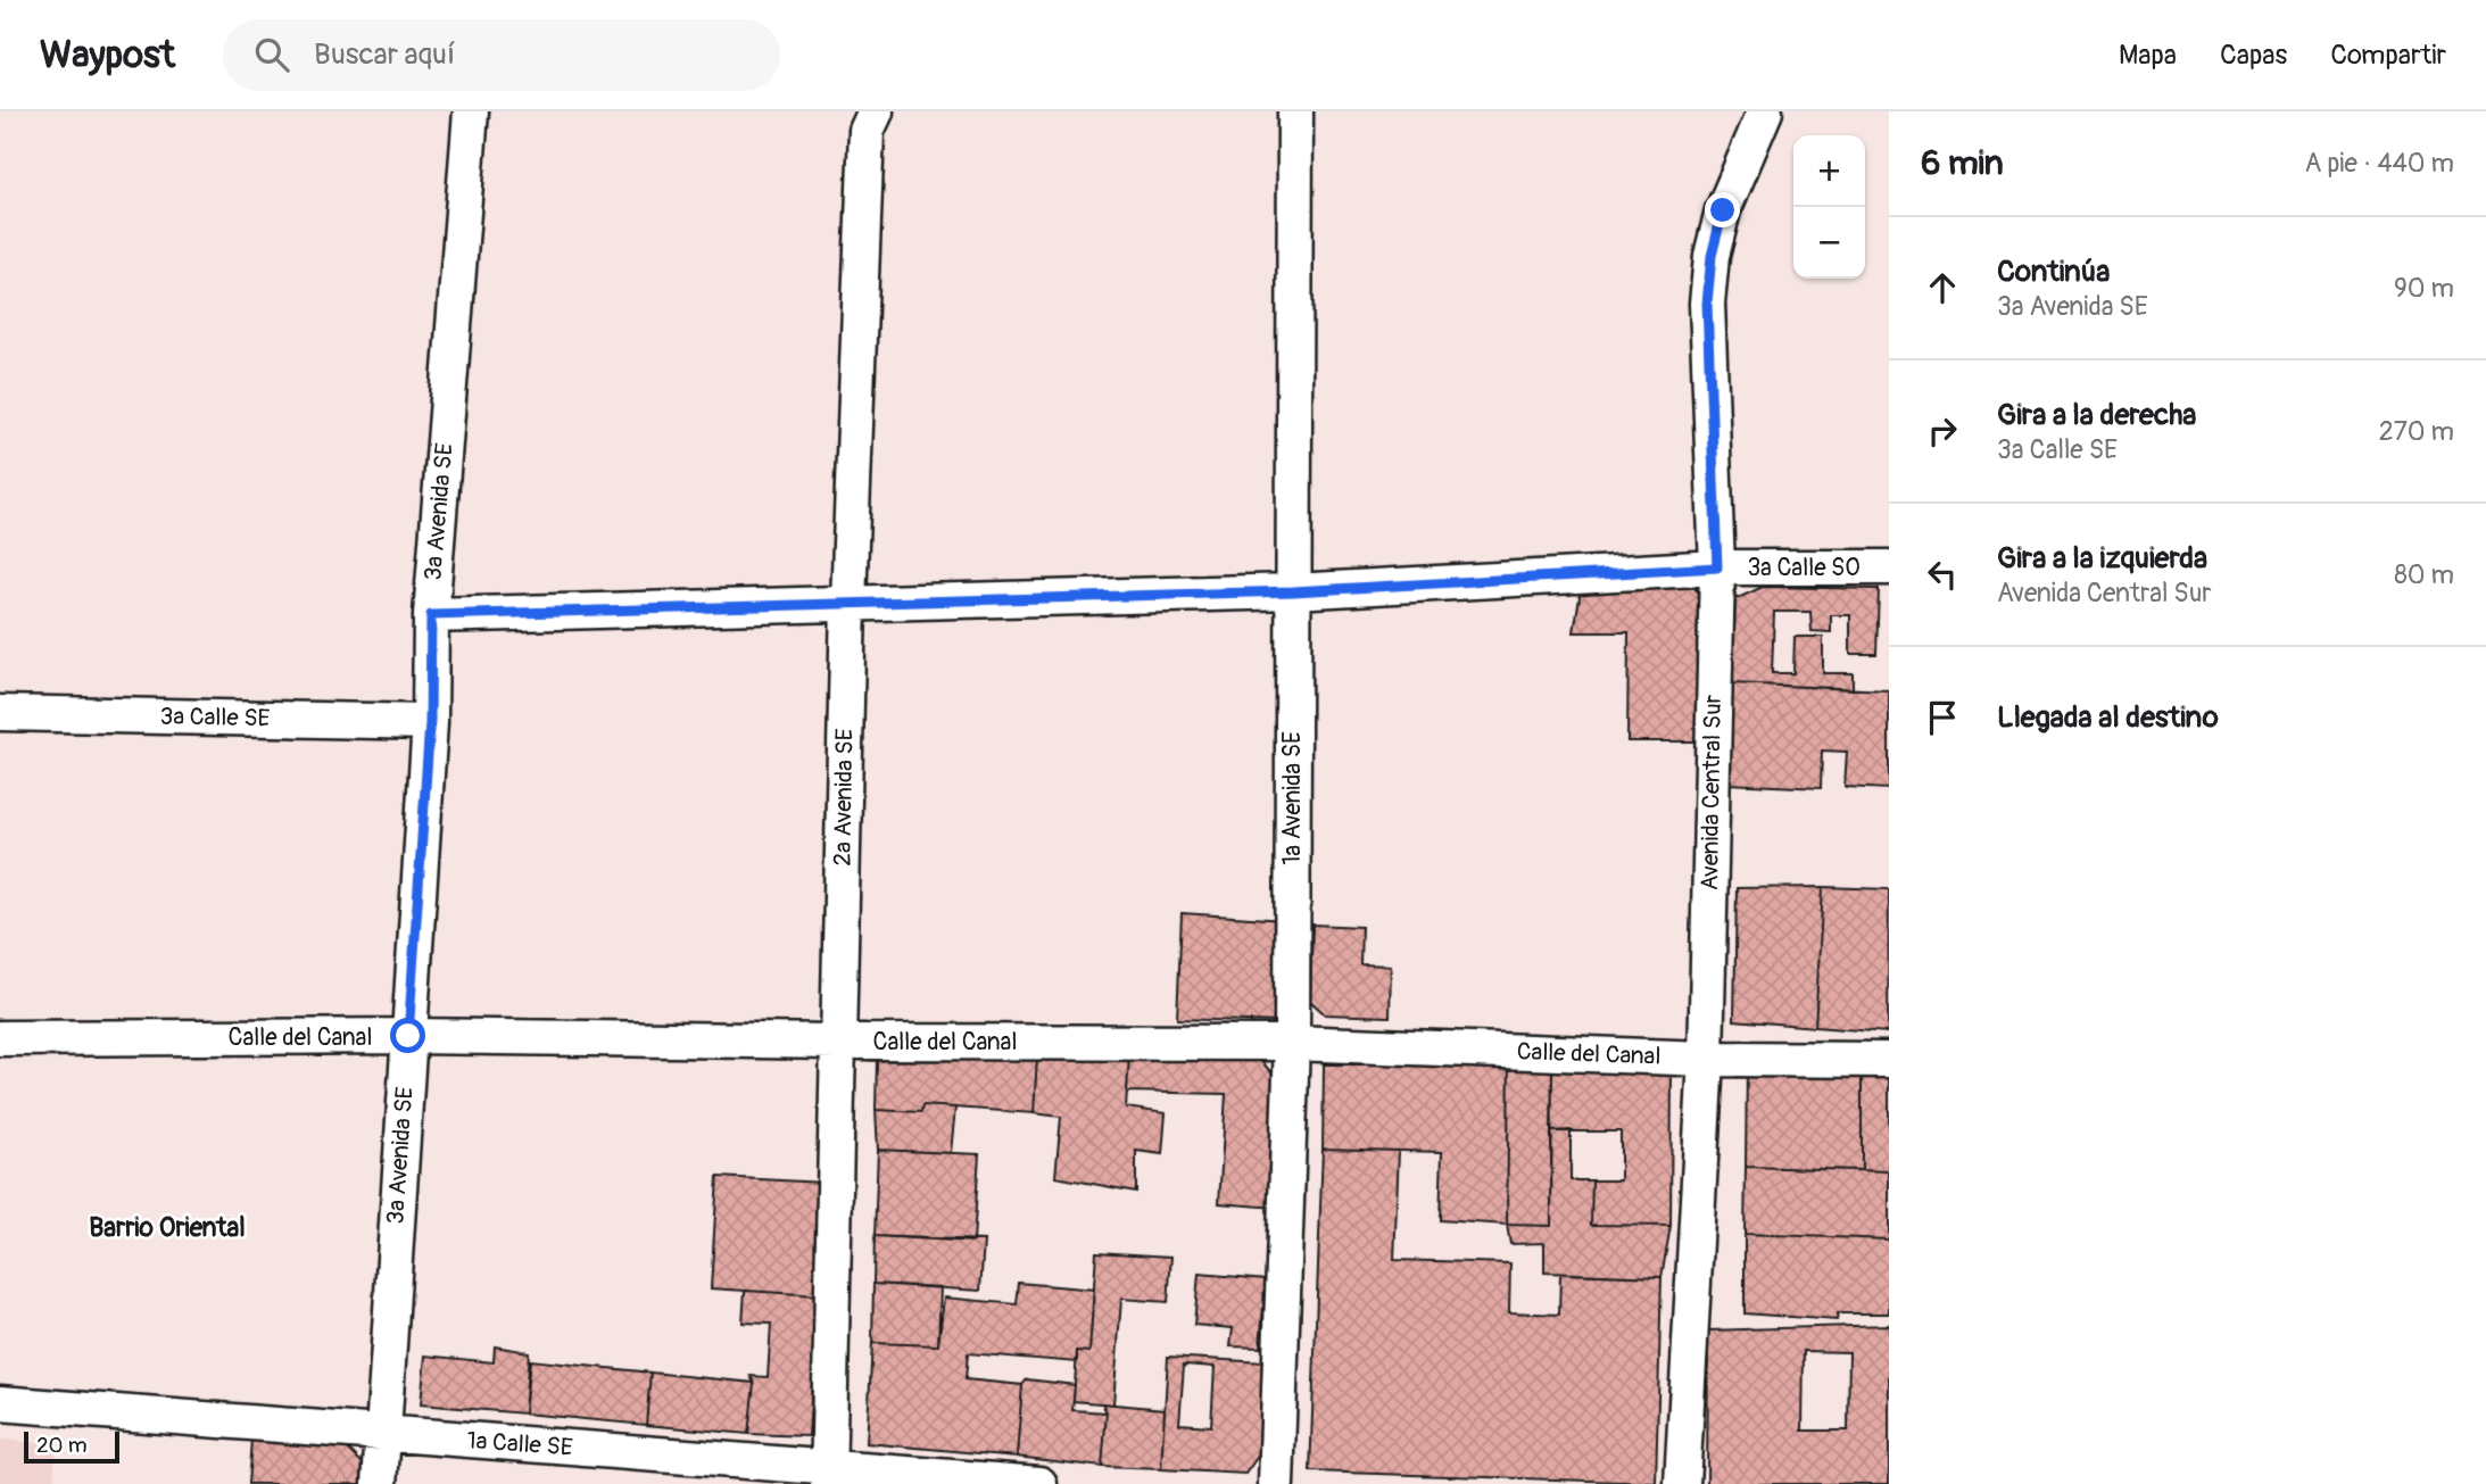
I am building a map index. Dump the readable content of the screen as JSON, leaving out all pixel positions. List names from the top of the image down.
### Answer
{
  "streets": {
    "street": [
      "3a Avenida SE",
      "3a Calle SO",
      "3a Calle SE",
      "Avenida Central Sur",
      "2a Avenida SE",
      "1a Avenida SE",
      "Calle del Canal",
      "1a Calle SE"
    ]
  },
  "crossings": [
    ["3a Avenida SE", "3a Calle SE"],
    ["3a Avenida SE", "Calle del Canal"],
    ["3a Avenida SE", "1a Calle SE"],
    ["3a Calle SO", "Avenida Central Sur"],
    ["Avenida Central Sur", "Calle del Canal"],
    ["2a Avenida SE", "Calle del Canal"],
    ["2a Avenida SE", "1a Calle SE"],
    ["1a Avenida SE", "Calle del Canal"]
  ],
  "districts": ["Barrio Oriental"],
  "scale_bar": "20 m",
  "page": {
    "header": "Waypost",
    "search": "Buscar aquí",
    "nav": ["Mapa", "Capas", "Compartir"],
    "heading": ["6 min", "A pie · 440 m"],
    "map_buttons": ["+", "−"],
    "list": [
      ["Continúa", "3a Avenida SE", "90 m"],
      ["Gira a la derecha", "3a Calle SE", "270 m"],
      ["Gira a la izquierda", "Avenida Central Sur", "80 m"],
      "Llegada al destino"
    ],
    "scale": "20 m"
  }
}
